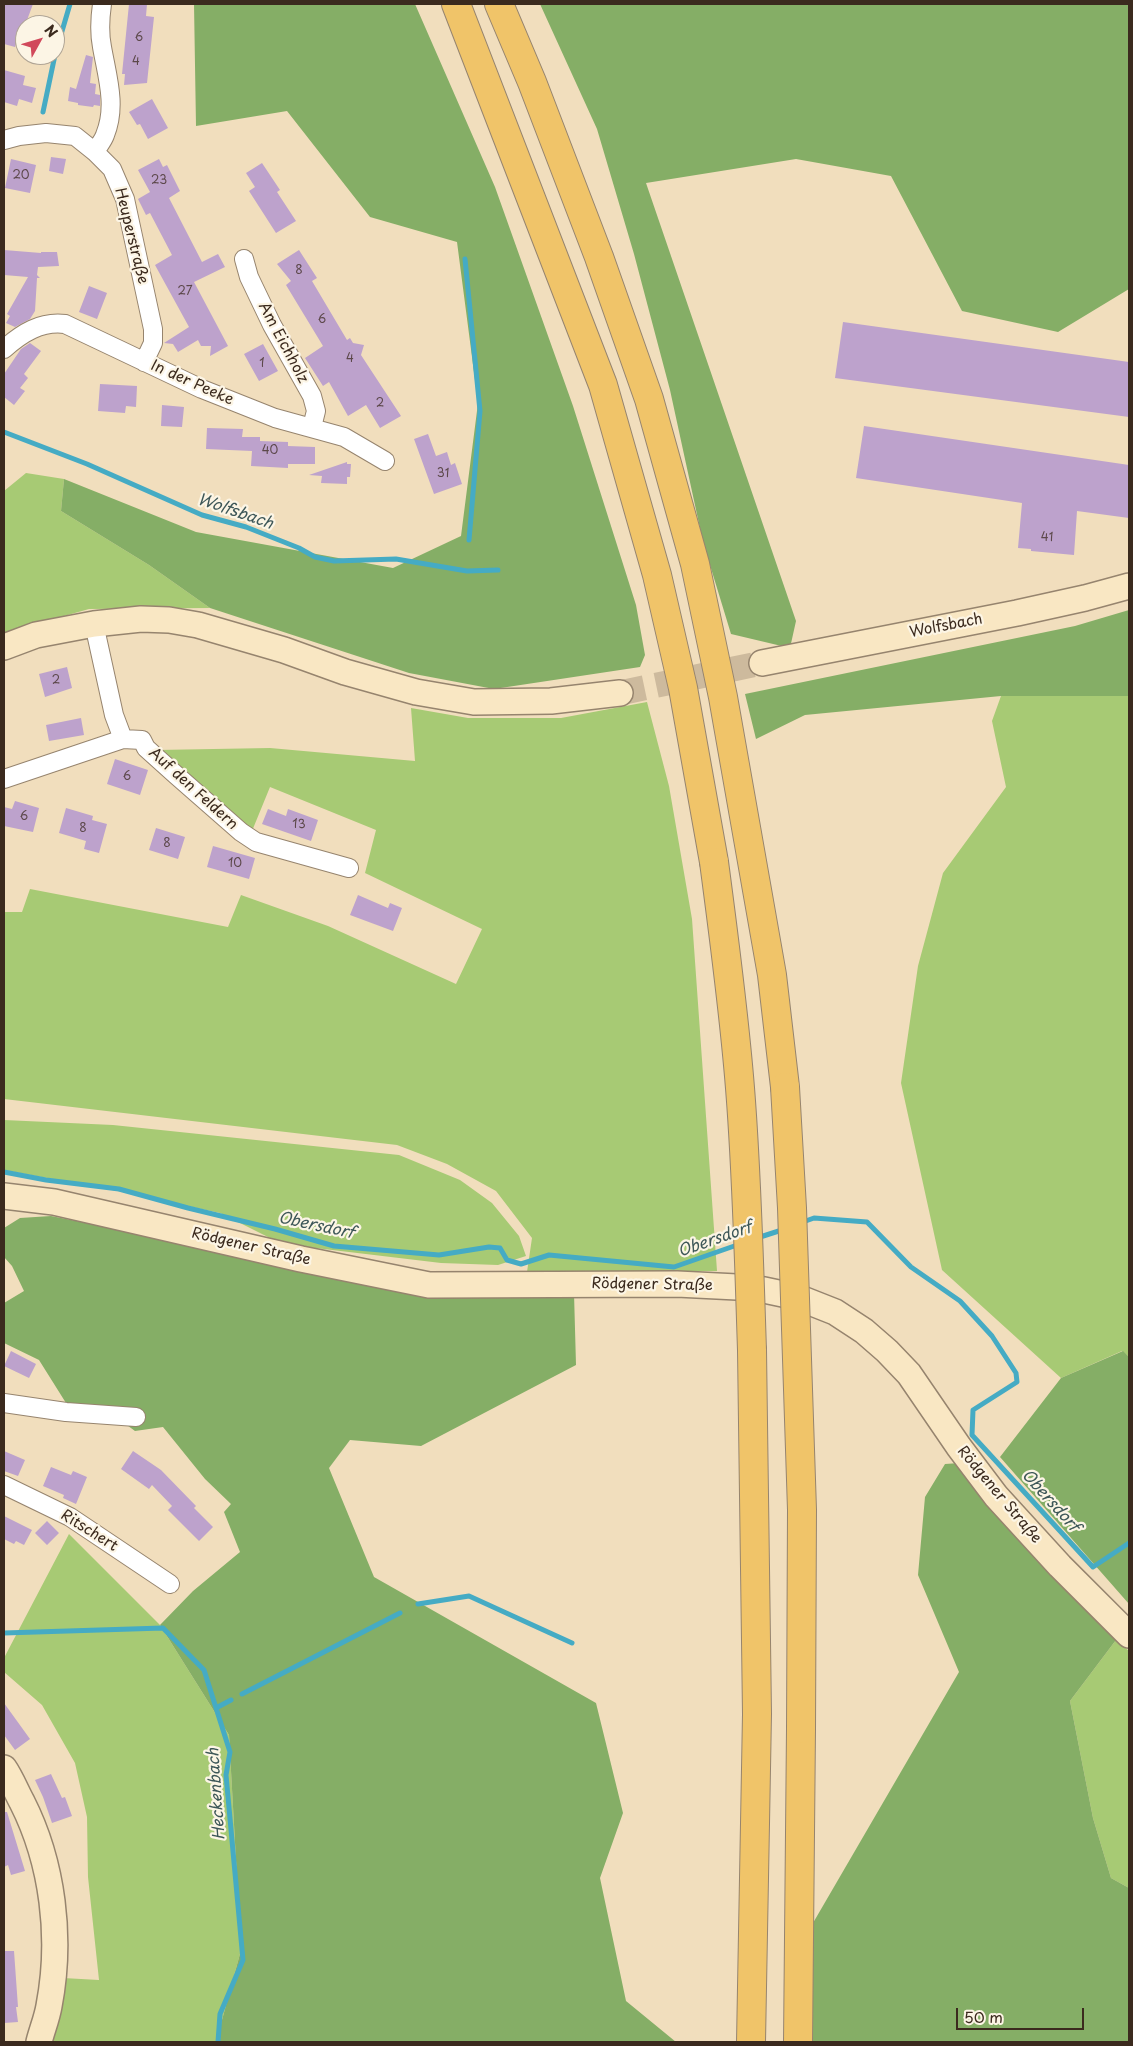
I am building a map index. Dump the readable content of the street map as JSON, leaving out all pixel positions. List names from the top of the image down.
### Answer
{
  "streets": {
    "main road": ["Wolfsbach", "Rödgener Straße"],
    "street": [
      "Heuperstraße",
      "Am Eichholz",
      "In der Peeke",
      "Auf den Feldern",
      "Ritschert"
    ]
  },
  "crossings": [
    ["Heuperstraße", "In der Peeke"],
    ["Am Eichholz", "In der Peeke"]
  ],
  "water": ["Wolfsbach", "Obersdorf", "Heckenbach"],
  "house_numbers": [
    "6",
    "4",
    "20",
    "23",
    "8",
    "27",
    "6",
    "4",
    "1",
    "2",
    "40",
    "31",
    "41",
    "2",
    "6",
    "6",
    "13",
    "8",
    "8",
    "10"
  ],
  "scale_bar": "50 m",
  "north": "top right"
}
